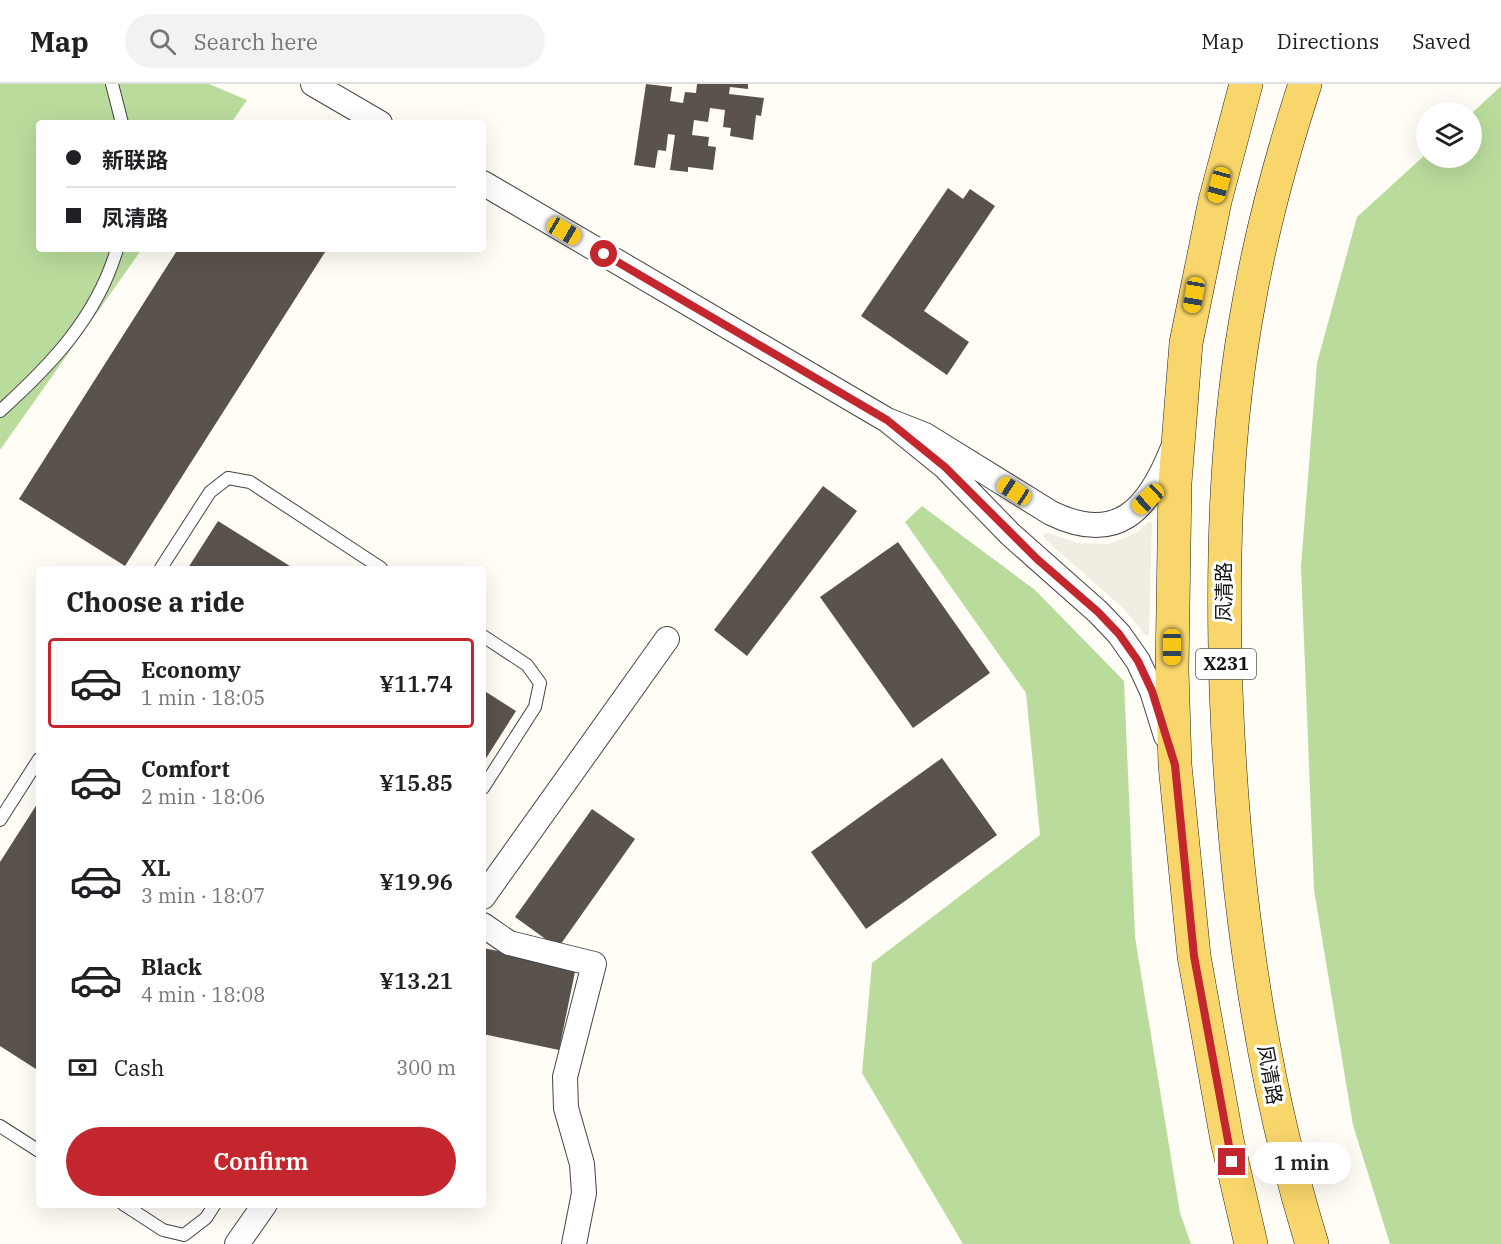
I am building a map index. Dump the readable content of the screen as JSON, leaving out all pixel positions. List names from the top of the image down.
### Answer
{
  "streets": {
    "main road": ["凤清路", "X231"]
  },
  "page": {
    "header": "Map",
    "search": "Search here",
    "nav": ["Map", "Directions", "Saved"],
    "banner": ["新联路", "凤清路"],
    "heading": "Choose a ride",
    "list": [
      {
        "name": "Economy",
        "note": "1 min · 18:05",
        "value": "¥11.74"
      },
      {
        "name": "Comfort",
        "note": "2 min · 18:06",
        "value": "¥15.85"
      },
      {
        "name": "XL",
        "note": "3 min · 18:07",
        "value": "¥19.96"
      },
      {
        "name": "Black",
        "note": "4 min · 18:08",
        "value": "¥13.21"
      }
    ],
    "pay": ["Cash", "300 m"],
    "buttons": "Confirm",
    "bubble": "1 min"
  }
}
